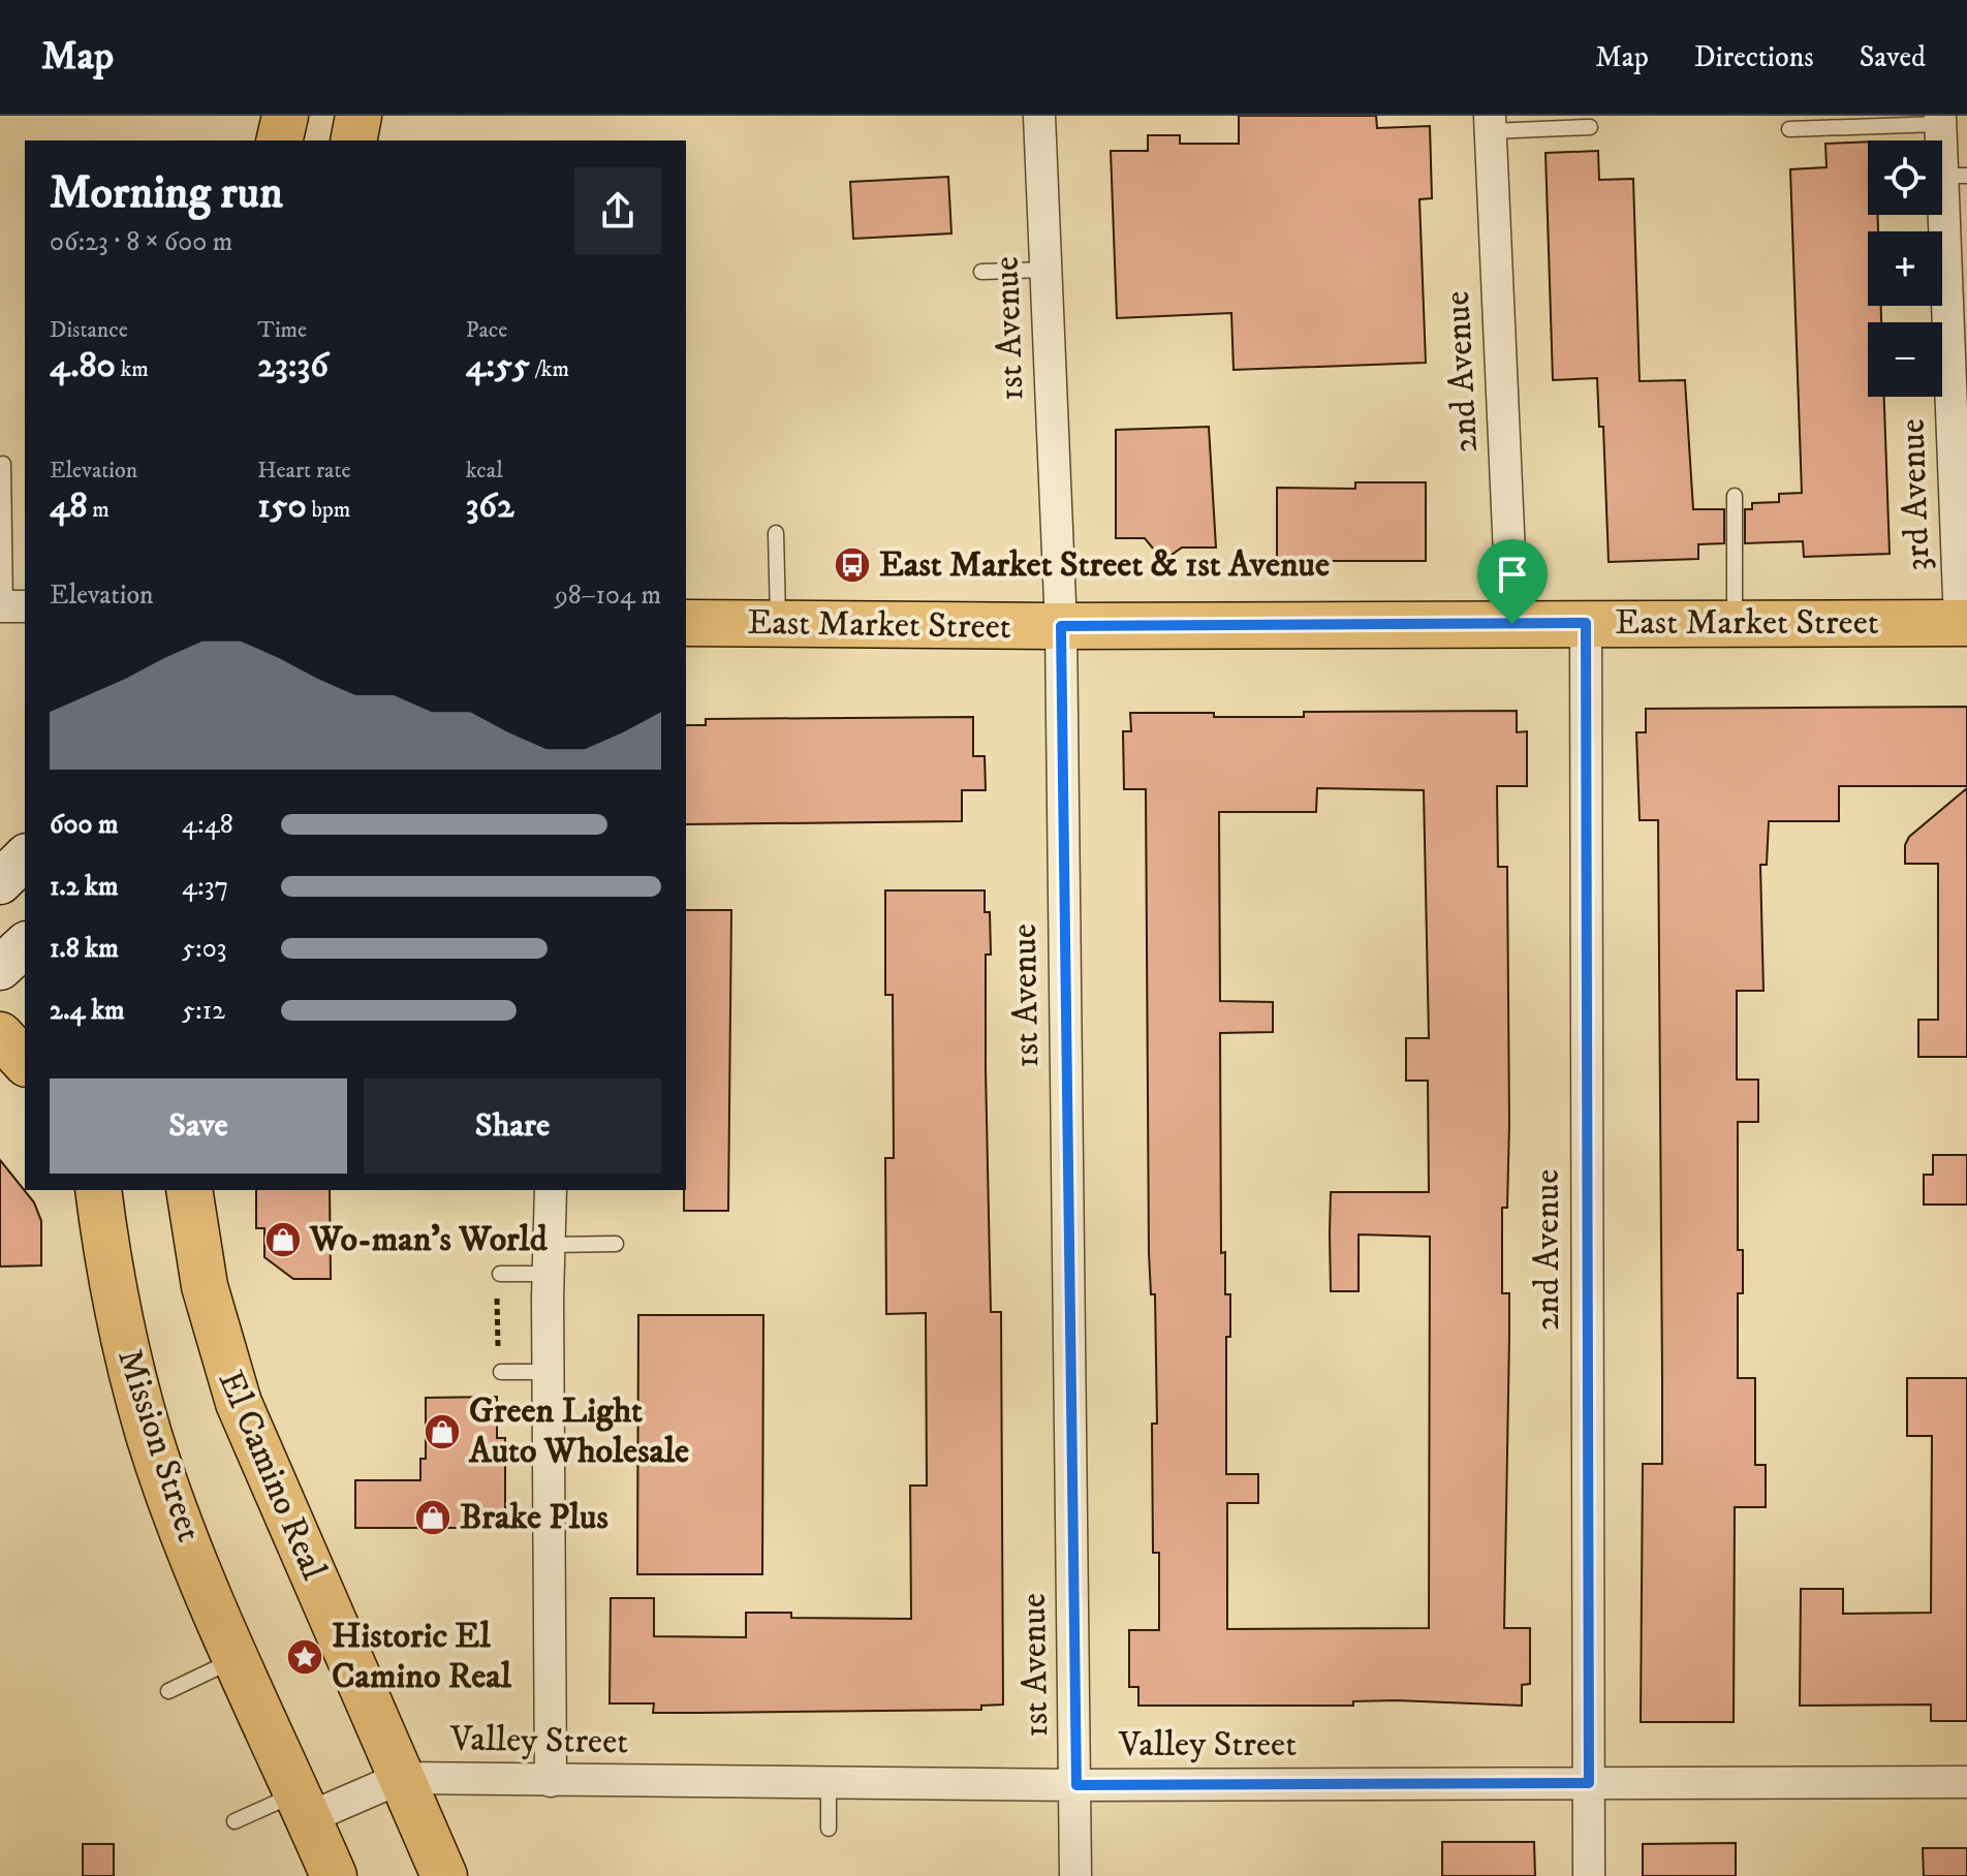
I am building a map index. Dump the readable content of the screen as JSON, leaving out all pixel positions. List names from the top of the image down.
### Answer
{
  "streets": {
    "main road": ["East Market Street", "Mission Street", "El Camino Real"],
    "street": [
      "1st Avenue",
      "2nd Avenue",
      "3rd Avenue",
      "Valley Street"
    ]
  },
  "crossings": [
    ["1st Avenue", "East Market Street"],
    ["1st Avenue", "Valley Street"],
    ["2nd Avenue", "East Market Street"],
    ["2nd Avenue", "Valley Street"],
    ["3rd Avenue", "East Market Street"],
    ["El Camino Real", "Valley Street"]
  ],
  "places": {
    "bus stop": ["East Market Street & 1st Avenue"],
    "shop": ["Wo-man's World", "Green Light Auto Wholesale", "Brake Plus"],
    "place": ["Historic El Camino Real"]
  },
  "page": {
    "header": "Map",
    "nav": ["Map", "Directions", "Saved"],
    "map_buttons": ["+", "−"],
    "heading": ["Morning run", "06:23 · 8 × 600 m"],
    "stats": [
      ["Distance", "4.80 km"],
      ["Time", "23:36"],
      ["Pace", "4:55 /km"],
      ["Elevation", "48 m"],
      ["Heart rate", "150 bpm"],
      ["kcal", "362"]
    ],
    "chart": ["Elevation", "98–104 m"],
    "list": [
      {
        "name": "600 m",
        "note": "4:48"
      },
      {
        "name": "1.2 km",
        "note": "4:37"
      },
      {
        "name": "1.8 km",
        "note": "5:03"
      },
      {
        "name": "2.4 km",
        "note": "5:12"
      }
    ],
    "buttons": ["Save", "Share"]
  }
}
